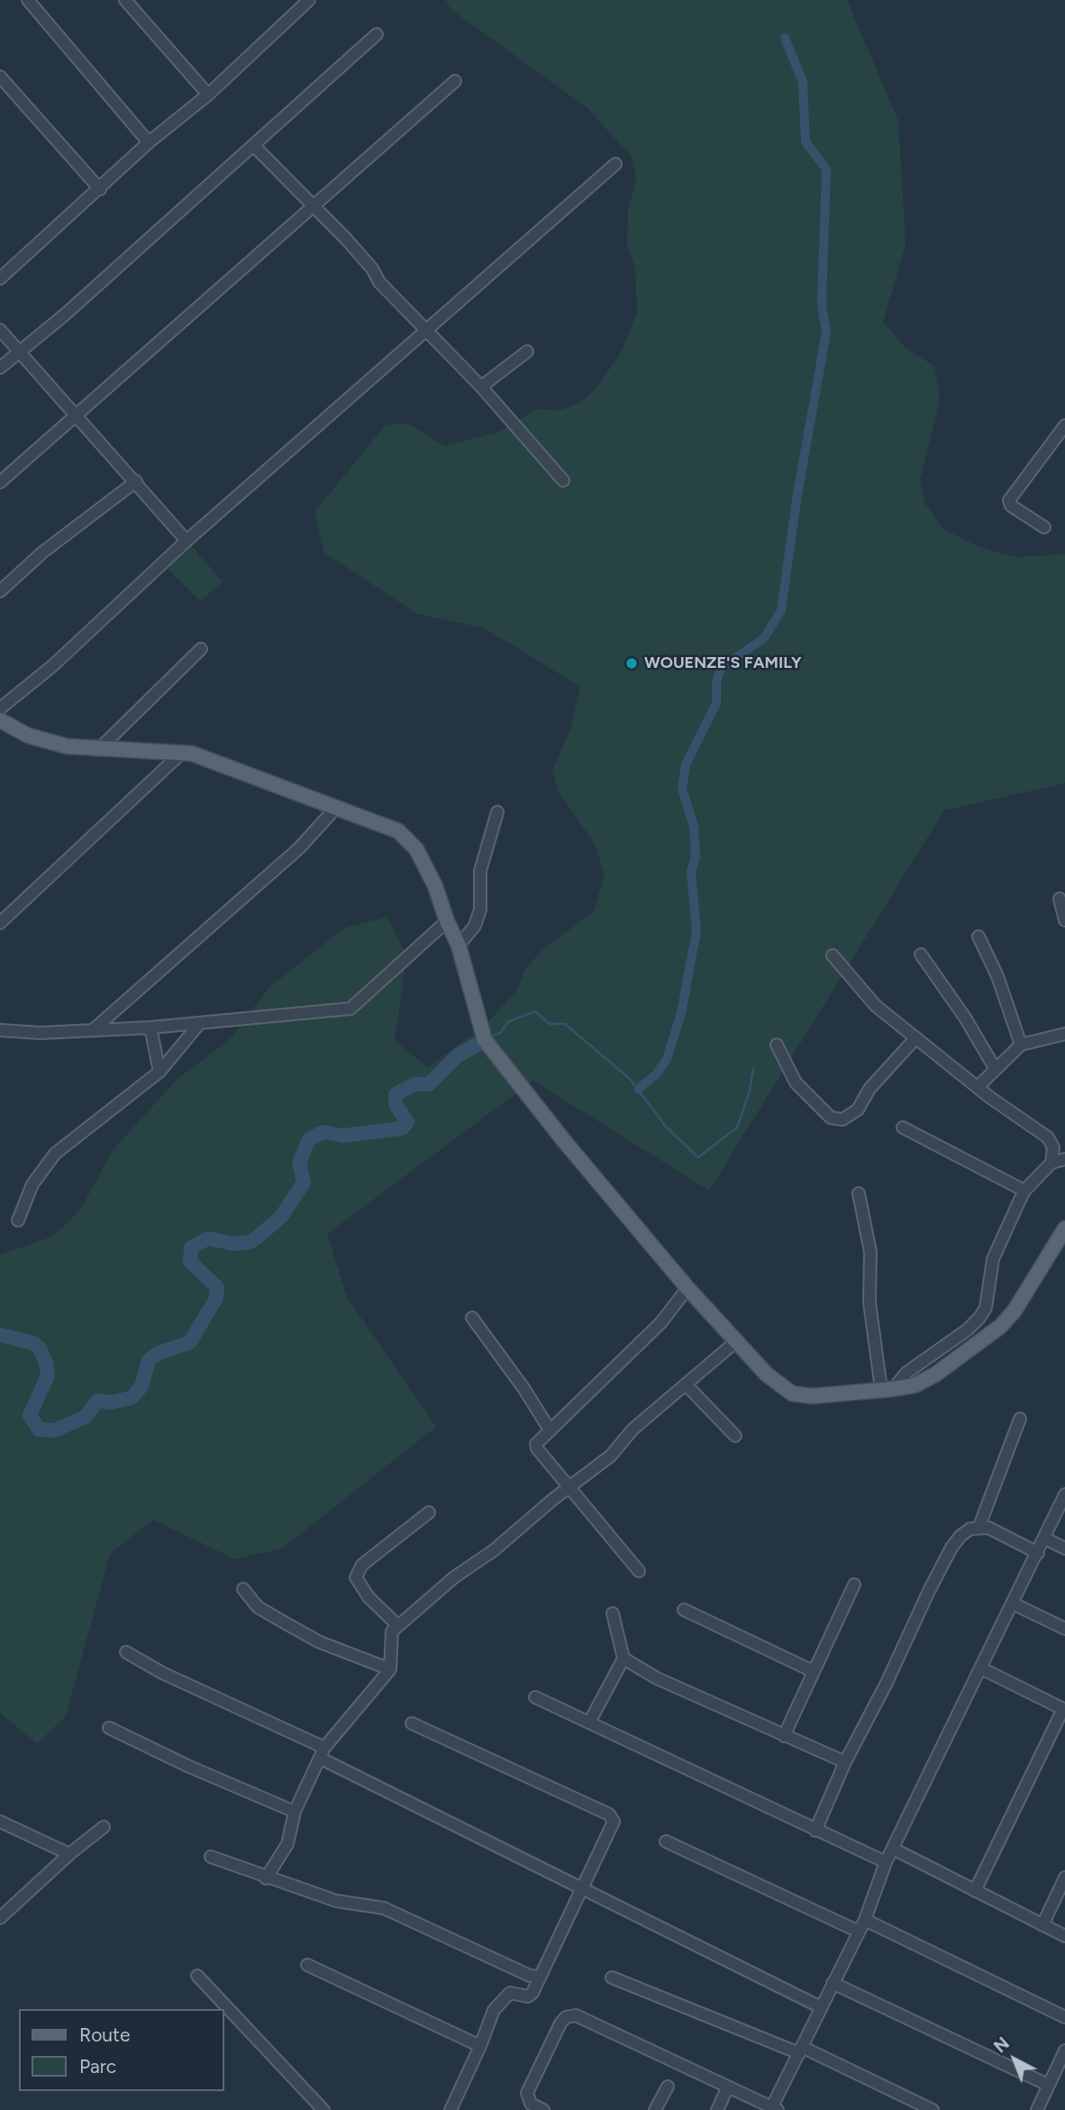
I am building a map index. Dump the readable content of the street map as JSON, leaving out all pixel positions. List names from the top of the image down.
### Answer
{
  "places": ["WOUENZE'S FAMILY"],
  "legend": ["Route", "Parc"],
  "north": "top left"
}
